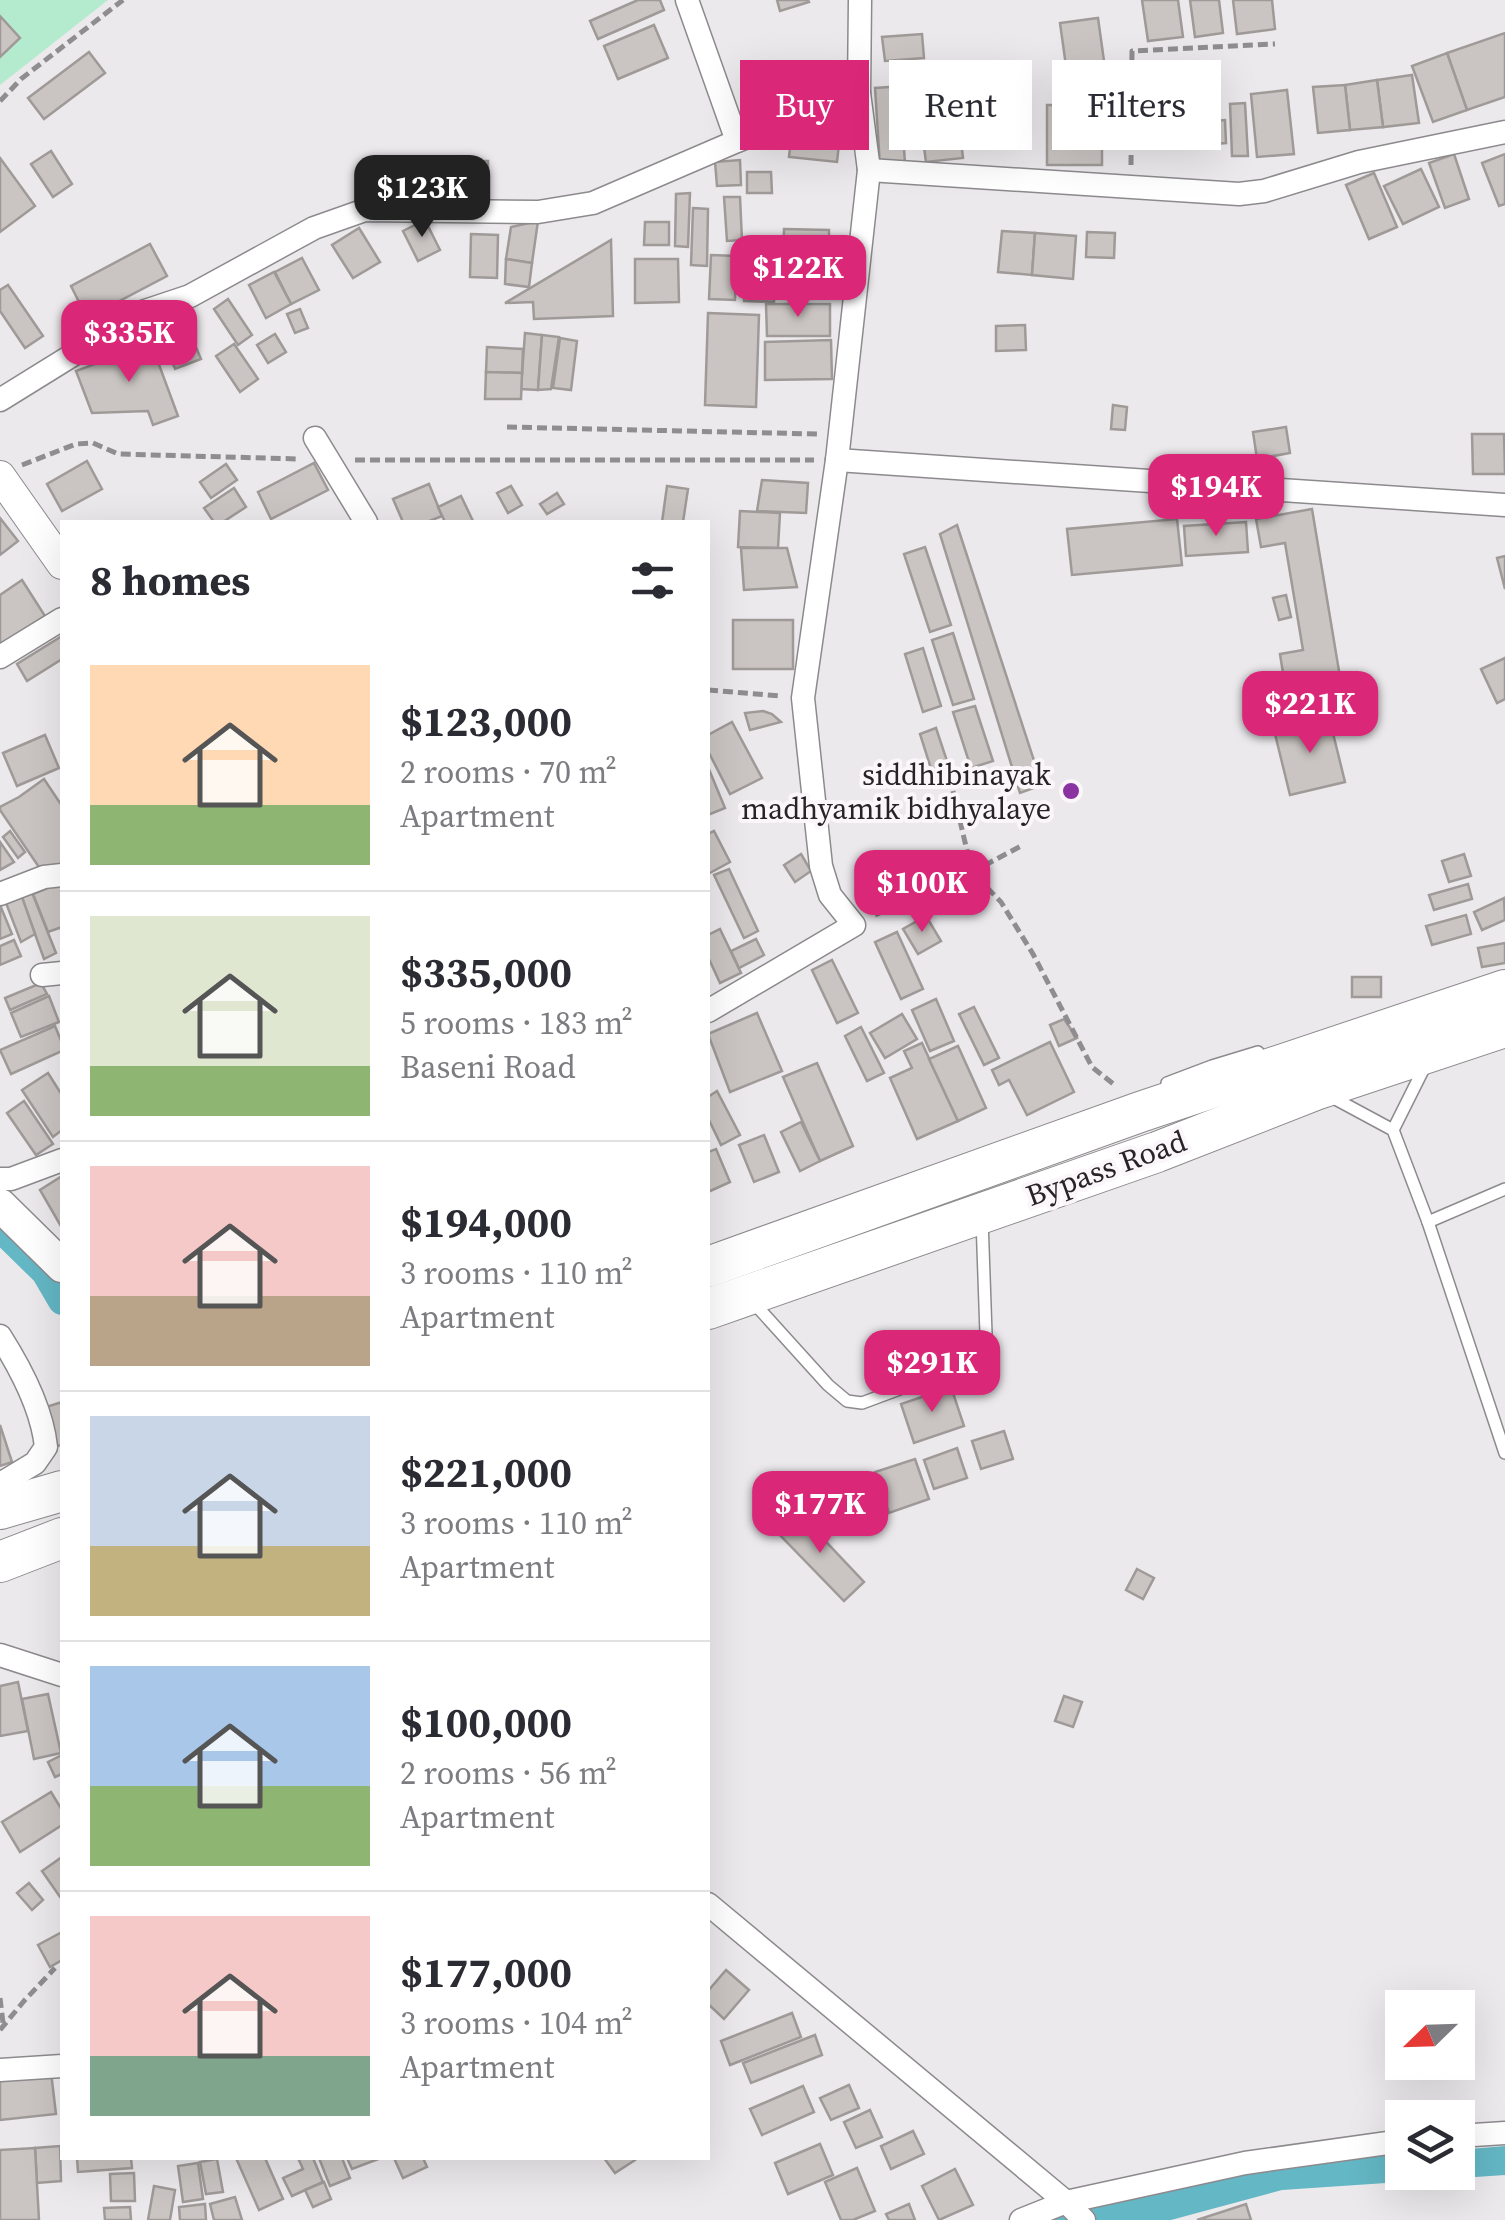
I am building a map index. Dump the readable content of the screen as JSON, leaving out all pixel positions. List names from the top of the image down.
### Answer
{
  "streets": {
    "highway": ["Bypass Road"]
  },
  "places": ["siddhibinayak madhyamik bidhyalaye"],
  "north": "bottom left",
  "page": {
    "chip": ["Buy", "Rent", "Filters"],
    "price": [
      "$123K",
      "$122K",
      "$335K",
      "$194K",
      "$221K",
      "$100K",
      "$291K",
      "$177K"
    ],
    "heading": "8 homes",
    "list": [
      {
        "name": "$123,000",
        "note": "2 rooms · 70 m² · Apartment"
      },
      {
        "name": "$335,000",
        "note": "5 rooms · 183 m² · Baseni Road"
      },
      {
        "name": "$194,000",
        "note": "3 rooms · 110 m² · Apartment"
      },
      {
        "name": "$221,000",
        "note": "3 rooms · 110 m² · Apartment"
      },
      {
        "name": "$100,000",
        "note": "2 rooms · 56 m² · Apartment"
      },
      {
        "name": "$177,000",
        "note": "3 rooms · 104 m² · Apartment"
      }
    ]
  }
}
